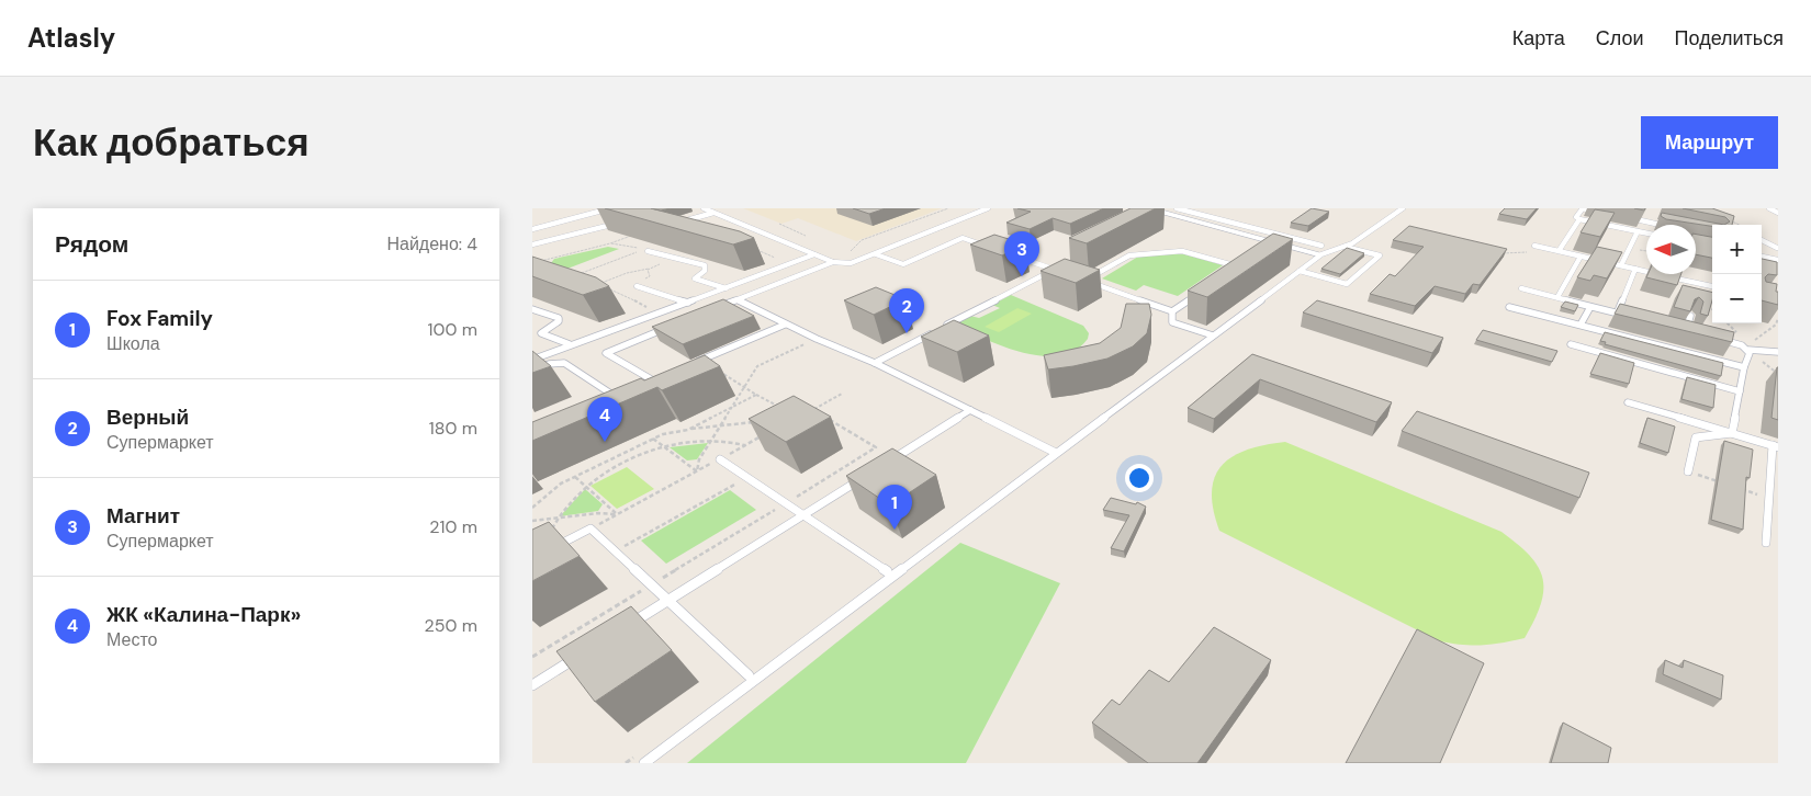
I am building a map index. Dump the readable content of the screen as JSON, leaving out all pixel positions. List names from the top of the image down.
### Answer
{
  "north": "left",
  "page": {
    "header": "Atlasly",
    "nav": ["Карта", "Слои", "Поделиться"],
    "buttons": "Маршрут",
    "title": "Как добраться",
    "heading": ["Рядом", "Найдено: 4"],
    "map_buttons": ["+", "−"],
    "pins": [
      "3",
      "2",
      "4",
      "1"
    ],
    "list": [
      {
        "mark": "1",
        "name": "Fox Family",
        "note": "Школа",
        "value": "100 m"
      },
      {
        "mark": "2",
        "name": "Верный",
        "note": "Супермаркет",
        "value": "180 m"
      },
      {
        "mark": "3",
        "name": "Магнит",
        "note": "Супермаркет",
        "value": "210 m"
      },
      {
        "mark": "4",
        "name": "ЖК «Калина-Парк»",
        "note": "Место",
        "value": "250 m"
      }
    ]
  }
}
